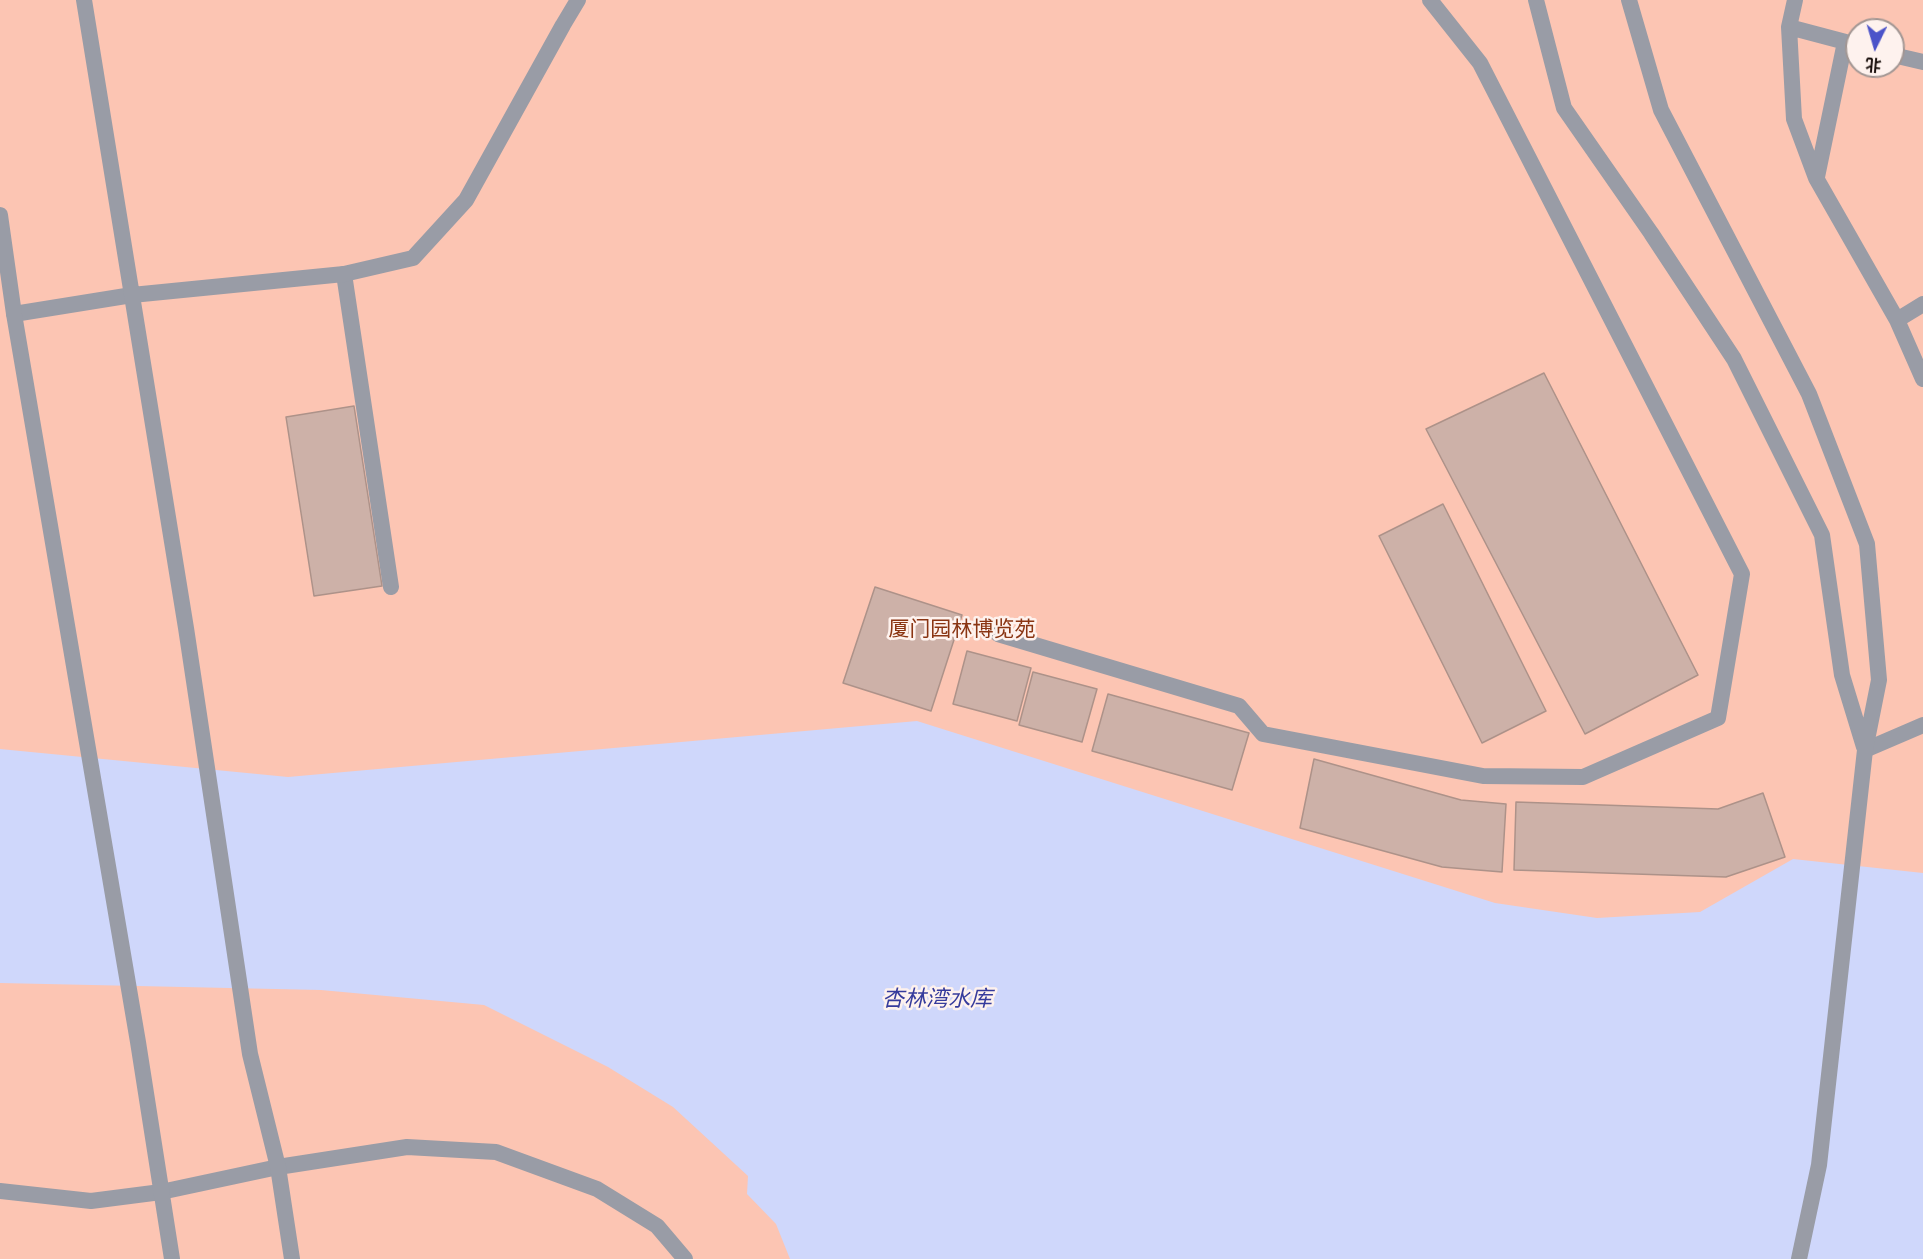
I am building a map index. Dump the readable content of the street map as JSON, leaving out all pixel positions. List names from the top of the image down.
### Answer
{
  "water": ["杏林湾水库"],
  "parks": ["厦门园林博览苑"],
  "north": "bottom"
}
